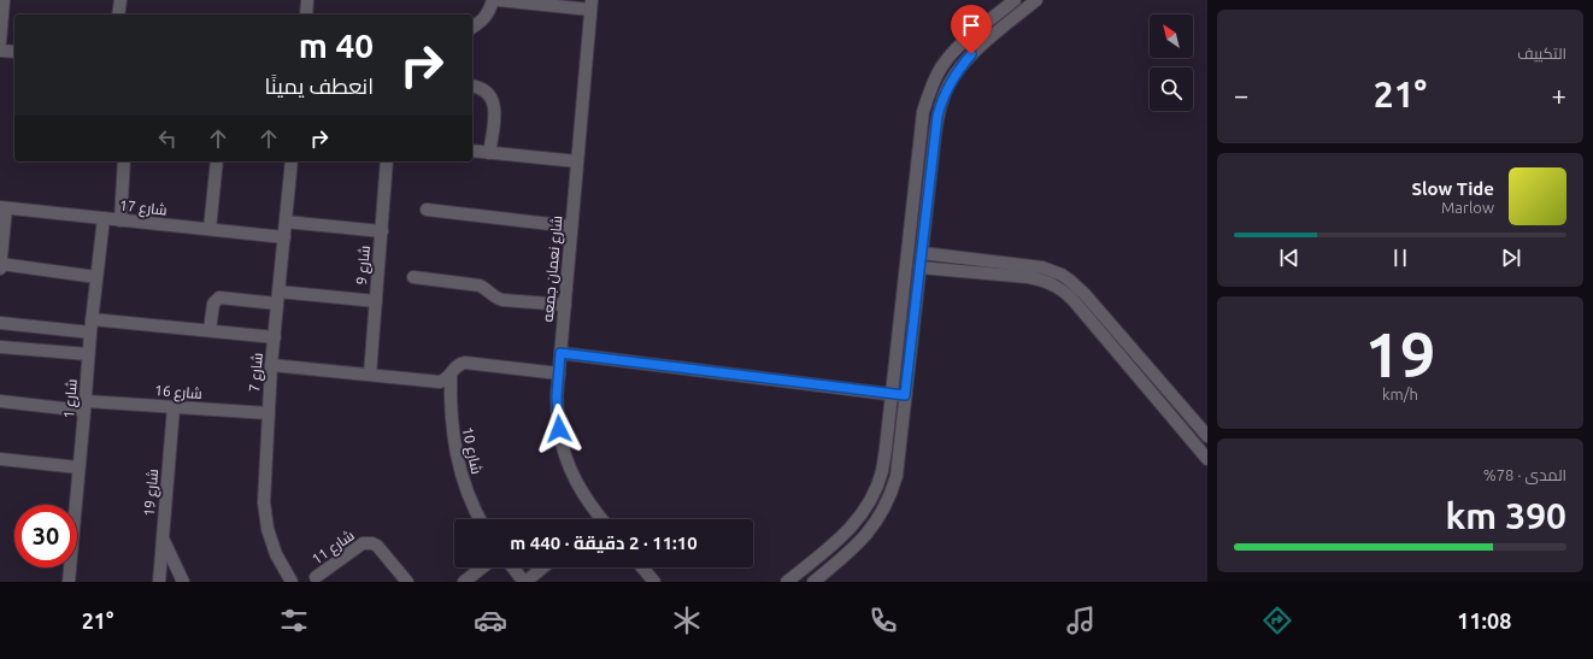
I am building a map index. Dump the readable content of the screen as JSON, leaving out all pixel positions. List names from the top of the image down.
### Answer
{
  "streets": {
    "street": [
      "شارع 17",
      "شارع 9",
      "شارع نعمان جمعه",
      "شارع 7",
      "شارع 16",
      "شارع 1",
      "شارع 10",
      "شارع 19",
      "شارع 11"
    ]
  },
  "crossings": [
    ["شارع 17", "شارع 7"],
    ["شارع 17", "شارع 1"],
    ["شارع 7", "شارع 16"],
    ["شارع 16", "شارع 1"],
    ["شارع 16", "شارع 19"]
  ],
  "north": "top left",
  "page": {
    "tile": [
      "التكييف",
      ["19", "km/h"],
      ["المدى · 78%", "390 km"]
    ],
    "turn": ["40 m", "انعطف يمينًا"],
    "heat": ["−", "21°", "+"],
    "song": ["Slow Tide", "Marlow"],
    "limit": "30",
    "trip": "11:10 · 2 دقيقة · 440 m",
    "tabs": ["11:08", "21°"]
  }
}
